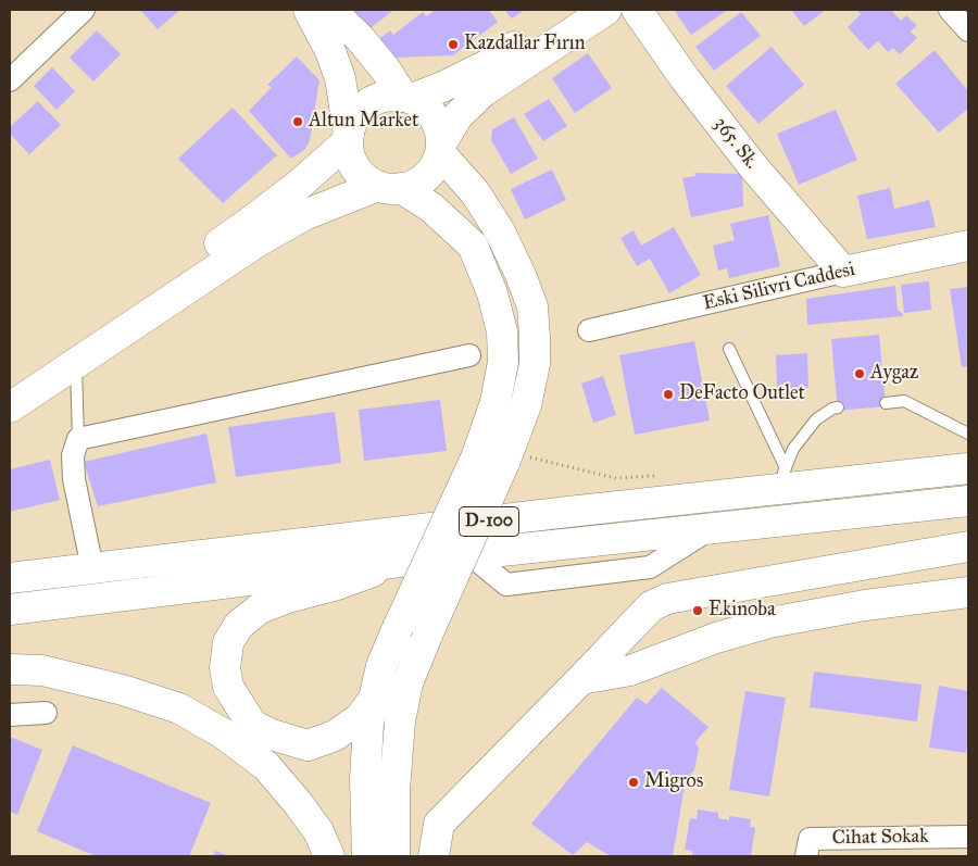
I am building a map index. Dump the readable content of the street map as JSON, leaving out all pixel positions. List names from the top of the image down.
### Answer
{
  "streets": {
    "main road": ["365. Sk.", "Eski Silivri Caddesi", "D-100"],
    "street": ["Cihat Sokak"]
  },
  "crossings": [
    ["365. Sk.", "Eski Silivri Caddesi"]
  ],
  "places": [
    "Kazdallar Fırın",
    "Altun Market",
    "Aygaz",
    "DeFacto Outlet",
    "Ekinoba",
    "Migros"
  ]
}
